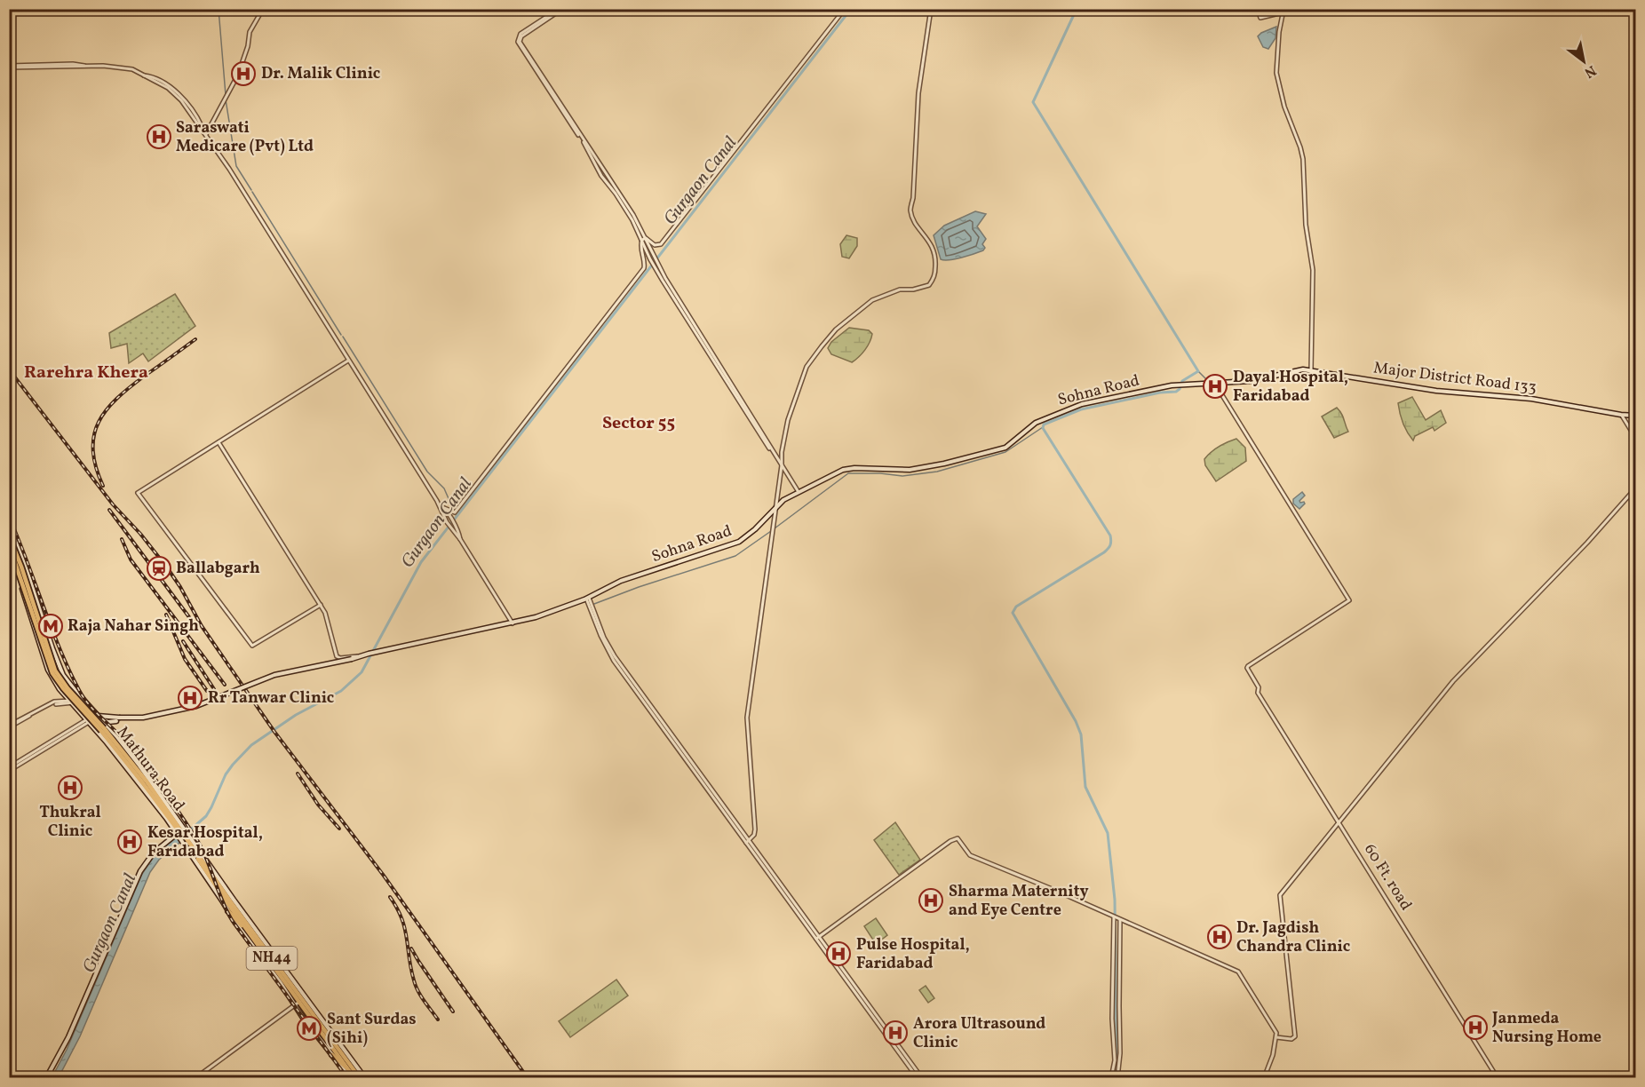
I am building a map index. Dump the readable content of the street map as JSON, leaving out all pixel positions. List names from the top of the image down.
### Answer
{
  "streets": {
    "highway": ["Mathura Road", "NH44"],
    "main road": ["Major District Road 133", "Sohna Road"],
    "street": ["60 Ft. road"]
  },
  "crossings": [
    ["Major District Road 133", "Sohna Road"],
    ["Major District Road 133", "60 Ft. road"]
  ],
  "districts": ["Rarehra Khera", "Sector 55"],
  "water": ["Gurgaon Canal"],
  "places": {
    "hospital": [
      "Dr. Malik Clinic",
      "Saraswati Medicare (Pvt) Ltd",
      "Dayal Hospital, Faridabad",
      "Rr Tanwar Clinic",
      "Thukral Clinic",
      "Kesar Hospital, Faridabad",
      "Sharma Maternity and Eye Centre",
      "Dr. Jagdish Chandra Clinic",
      "Pulse Hospital, Faridabad",
      "Janmeda Nursing Home",
      "Arora Ultrasound Clinic"
    ],
    "station": ["Ballabgarh"],
    "metro station": ["Raja Nahar Singh", "Sant Surdas (Sihi)"]
  },
  "north": "bottom right"
}
